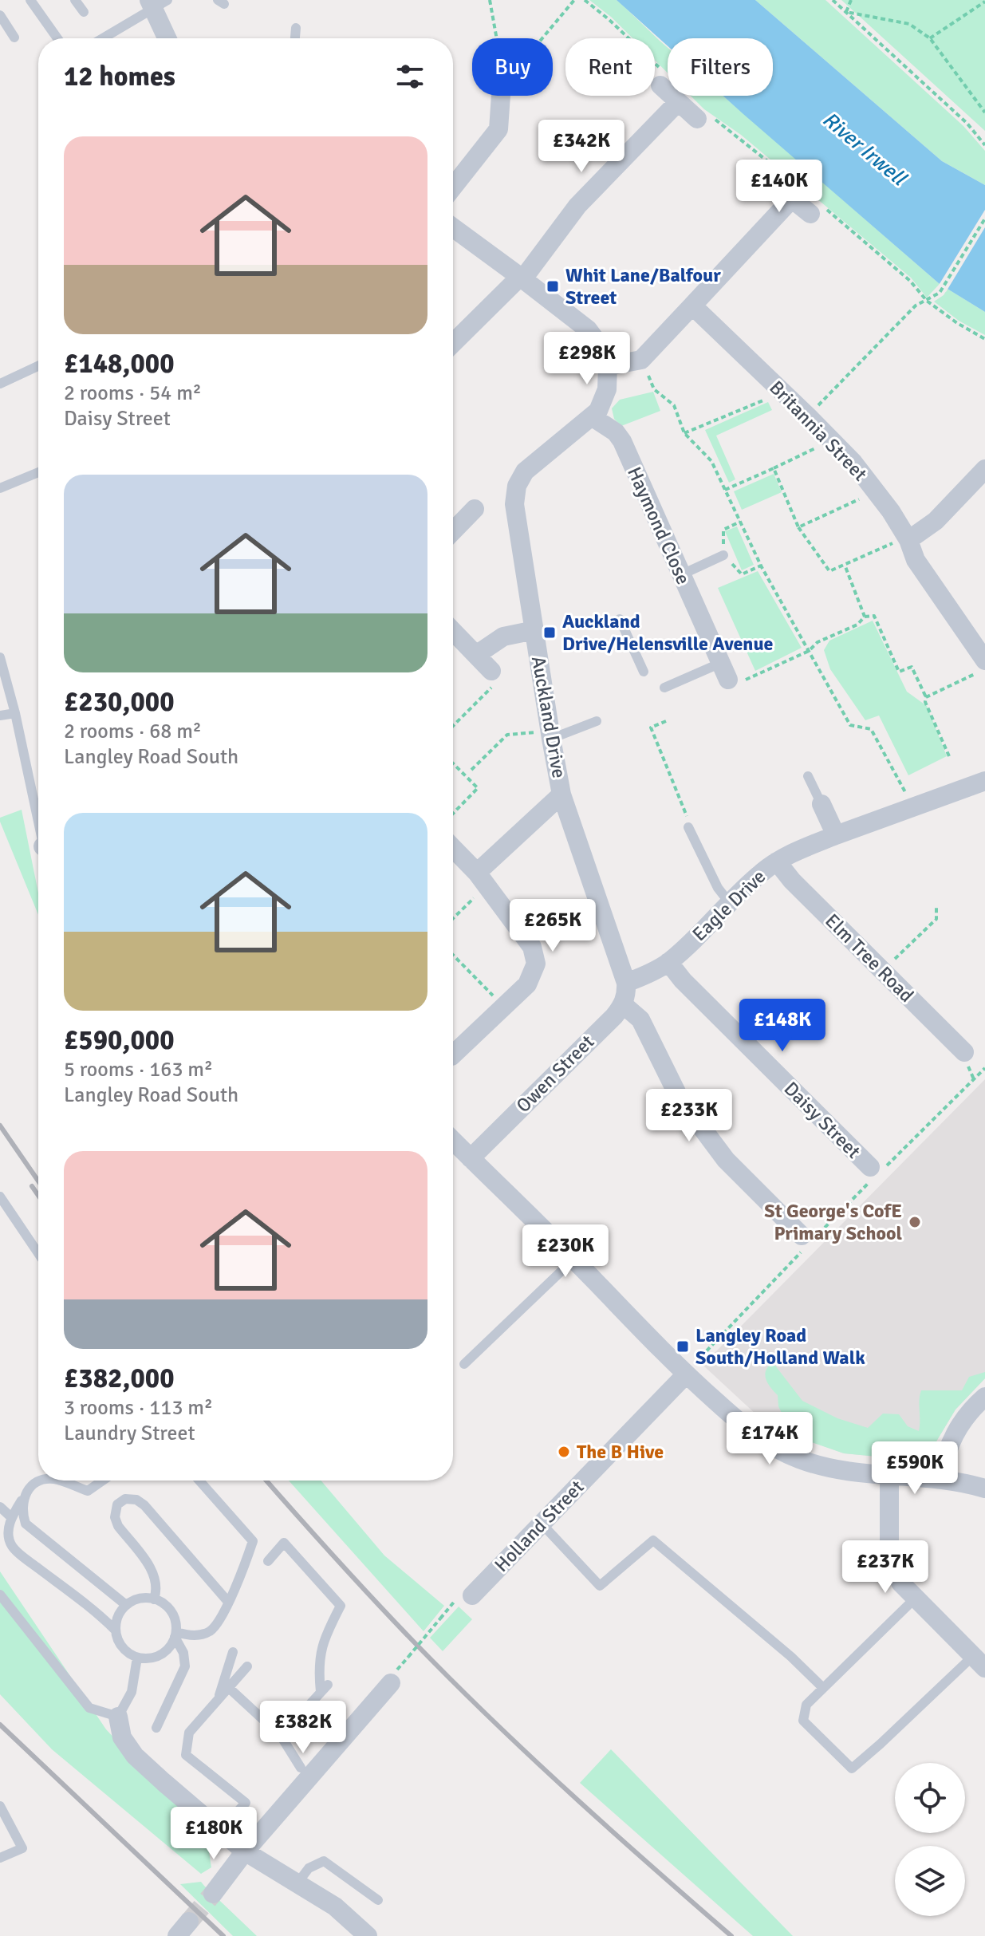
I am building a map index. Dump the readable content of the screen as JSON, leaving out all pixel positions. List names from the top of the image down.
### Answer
{
  "streets": {
    "street": [
      "Britannia Street",
      "Haymond Close",
      "Auckland Drive",
      "Eagle Drive",
      "Elm Tree Road",
      "Owen Street",
      "Daisy Street",
      "Holland Street"
    ]
  },
  "crossings": [
    ["Haymond Close", "Auckland Drive"],
    ["Auckland Drive", "Eagle Drive"],
    ["Eagle Drive", "Elm Tree Road"],
    ["Eagle Drive", "Daisy Street"]
  ],
  "water": ["River Irwell"],
  "places": {
    "transit": ["Whit Lane/Balfour Street", "Auckland Drive/Helensville Avenue", "Langley Road South/Holland Walk"],
    "other": ["St George's CofE Primary School", "The B Hive"]
  },
  "page": {
    "chip": ["Buy", "Rent", "Filters"],
    "heading": "12 homes",
    "list": [
      {
        "name": "£148,000",
        "note": "2 rooms · 54 m² · Daisy Street"
      },
      {
        "name": "£230,000",
        "note": "2 rooms · 68 m² · Langley Road South"
      },
      {
        "name": "£590,000",
        "note": "5 rooms · 163 m² · Langley Road South"
      },
      {
        "name": "£382,000",
        "note": "3 rooms · 113 m² · Laundry Street"
      }
    ],
    "price": [
      "£342K",
      "£140K",
      "£298K",
      "£265K",
      "£148K",
      "£233K",
      "£230K",
      "£174K",
      "£590K",
      "£237K",
      "£382K",
      "£180K"
    ]
  }
}
